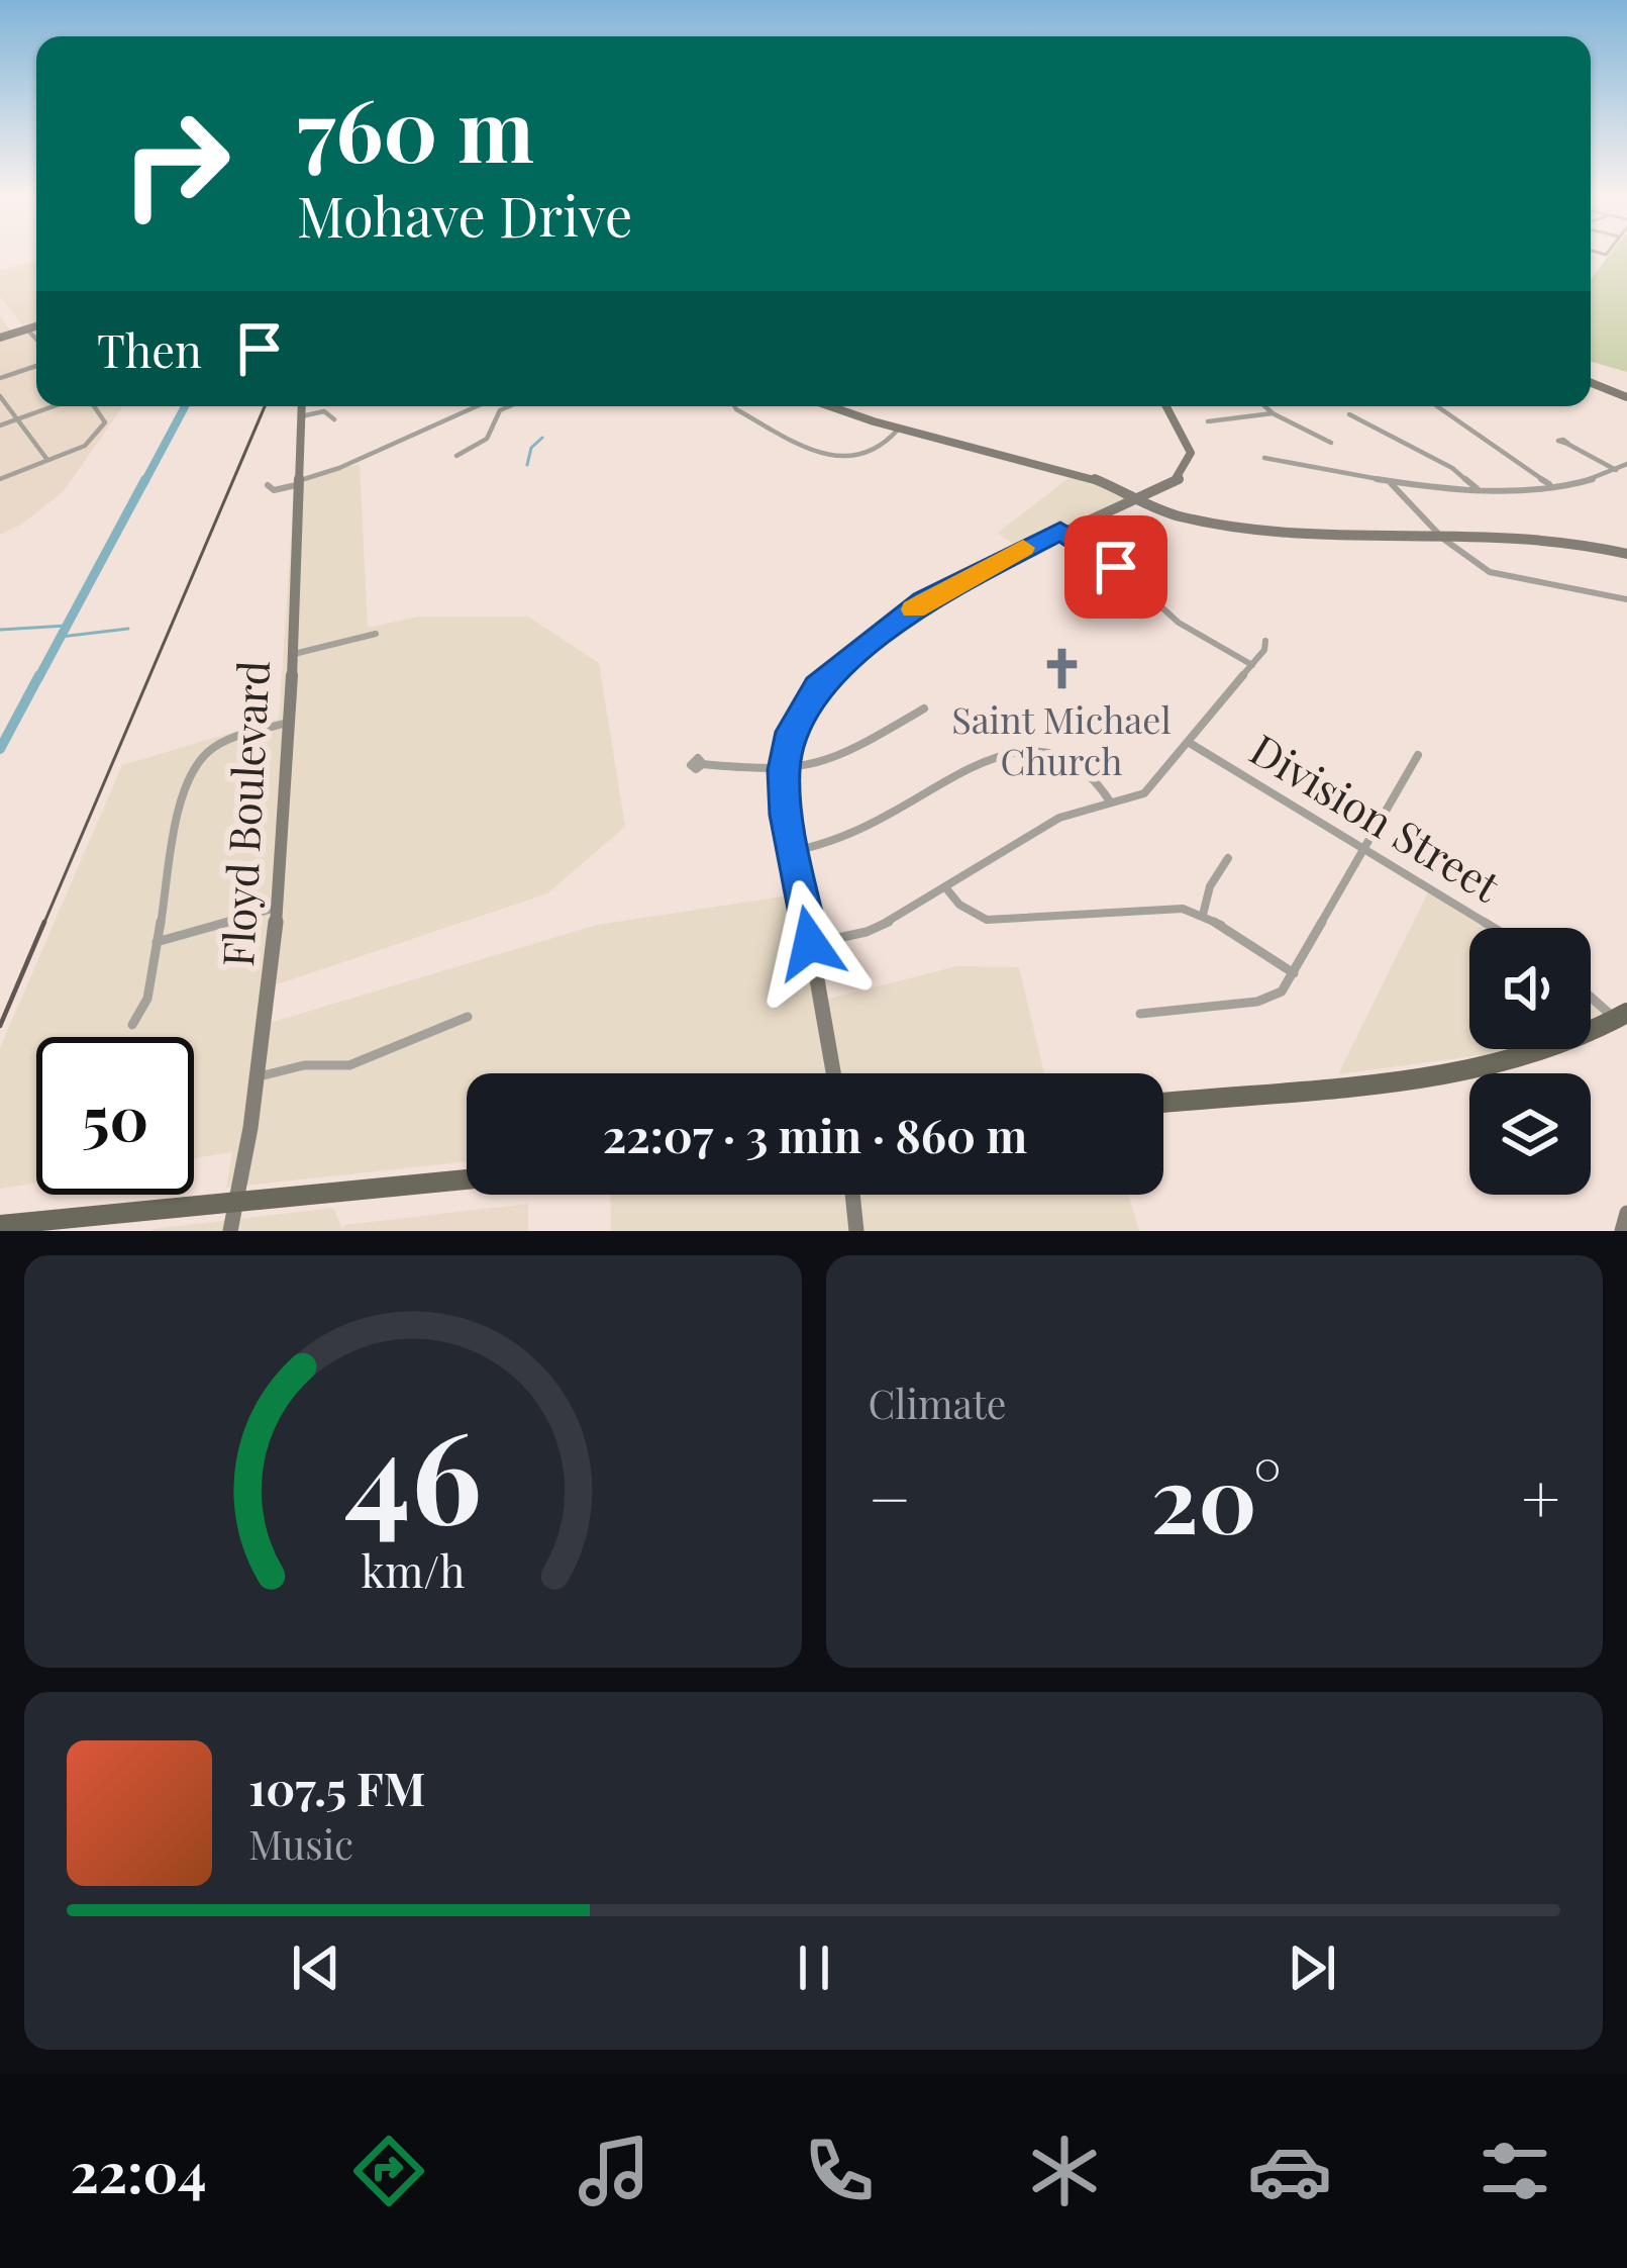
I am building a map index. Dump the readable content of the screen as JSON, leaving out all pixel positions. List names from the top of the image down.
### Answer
{
  "streets": {
    "main road": ["Floyd Boulevard"],
    "street": ["Division Street"]
  },
  "places": {
    "church": ["Saint Michael Church"]
  },
  "page": {
    "turn": ["760 m", "Mohave Drive"],
    "then": "Then",
    "limit": "50",
    "trip": "22:07 · 3 min · 860 m",
    "tile": "Climate",
    "heat": ["−", "20°", "+"],
    "song": ["107.5 FM", "Music"],
    "tabs": "22:04",
    "gauge": ["46", "km/h"]
  }
}
